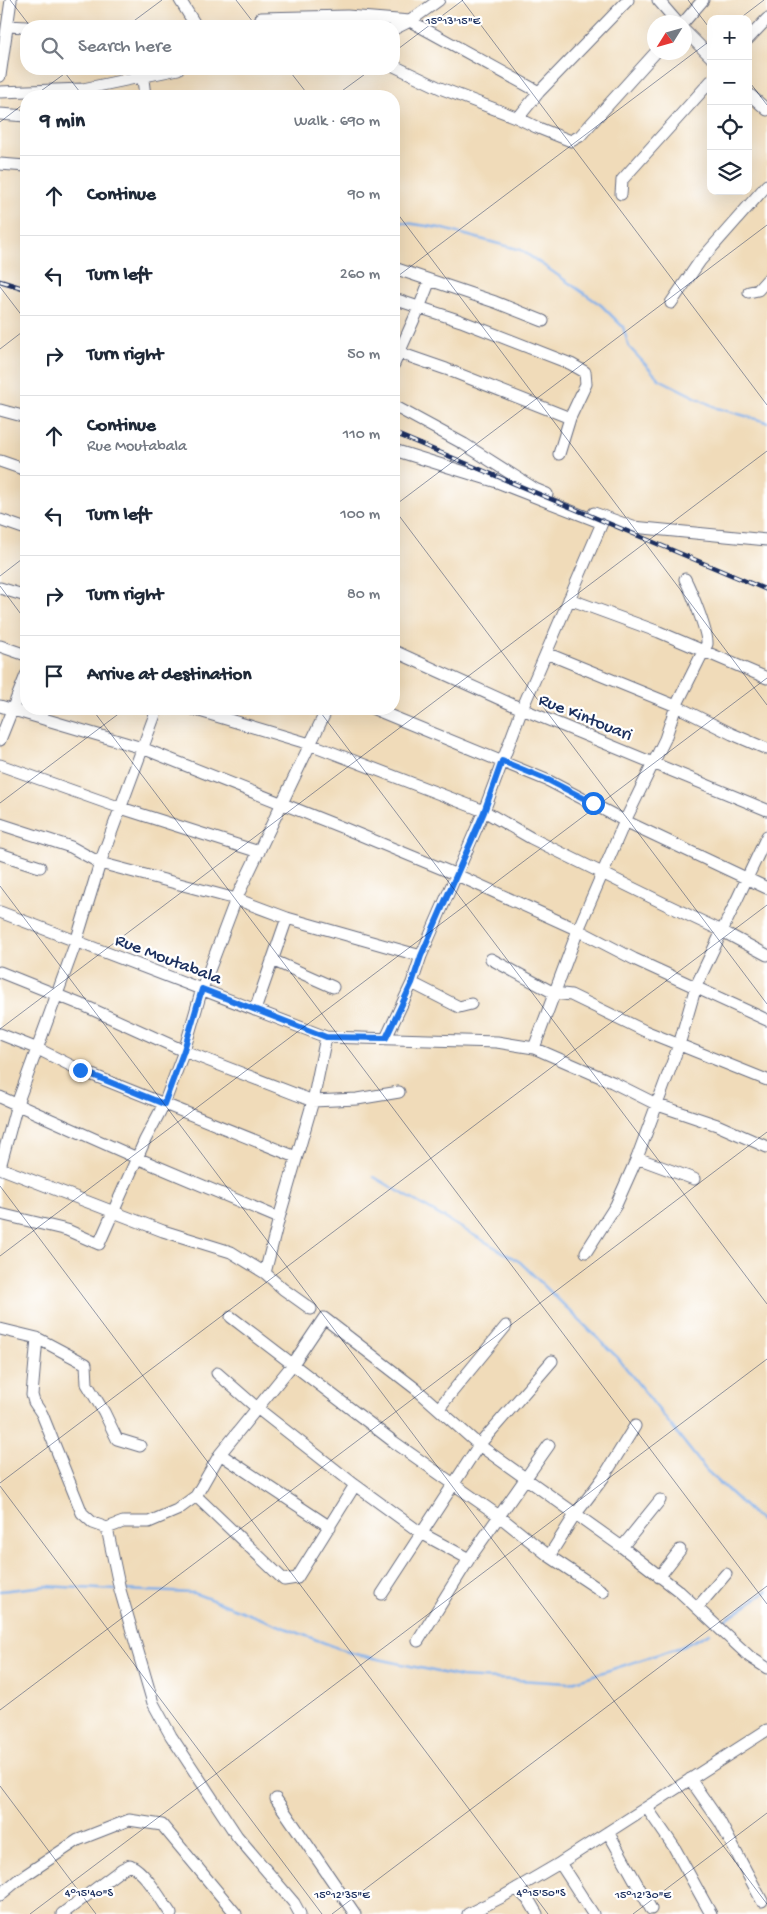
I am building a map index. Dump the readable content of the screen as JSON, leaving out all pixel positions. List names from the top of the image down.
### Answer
{
  "streets": {
    "street": ["Rue Kintouari", "Rue Moutabala"]
  },
  "north": "bottom left",
  "page": {
    "map_buttons": ["+", "−"],
    "search": "Search here",
    "heading": ["9 min", "Walk · 690 m"],
    "list": [
      ["Continue", "90 m"],
      ["Turn left", "260 m"],
      ["Turn right", "50 m"],
      ["Continue", "Rue Moutabala", "110 m"],
      ["Turn left", "100 m"],
      ["Turn right", "80 m"],
      "Arrive at destination"
    ]
  },
  "coordinates": [
    "15°13'15\"E",
    "4°15'40\"S",
    "4°15'50\"S",
    "15°12'35\"E",
    "15°12'30\"E"
  ]
}
